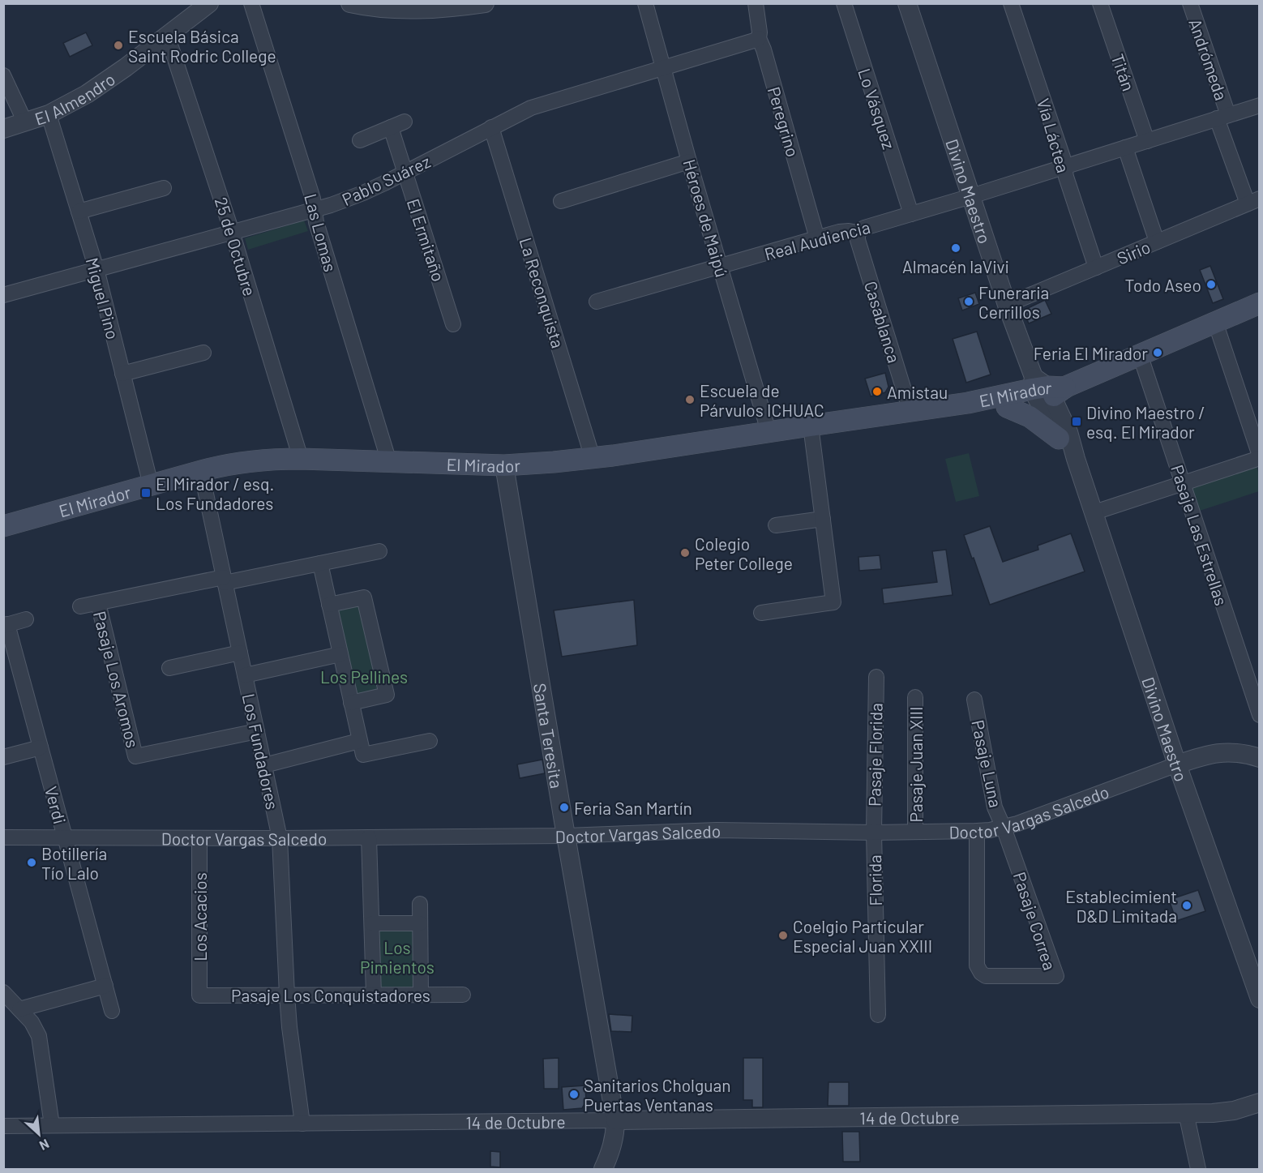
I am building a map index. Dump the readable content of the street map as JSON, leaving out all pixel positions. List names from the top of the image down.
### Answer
{
  "streets": {
    "main road": ["El Mirador"],
    "street": [
      "Andrómeda",
      "Titán",
      "El Almendro",
      "Lo Vásquez",
      "Peregrino",
      "Vía Láctea",
      "Pablo Suárez",
      "Divino Maestro",
      "Héroes de Maipú",
      "Las Lomas",
      "El Ermitaño",
      "Real Audiencia",
      "25 de Octubre",
      "Sirio",
      "La Reconquista",
      "Miguel Pino",
      "Casablanca",
      "Pasaje Las Estrellas",
      "Pasaje Los Aromos",
      "Santa Teresita",
      "Los Fundadores",
      "Pasaje Florida",
      "Pasaje Luna",
      "Pasaje Juan XIII",
      "Verdi",
      "Doctor Vargas Salcedo",
      "Florida",
      "Los Acacios",
      "Pasaje Correa",
      "Pasaje Los Conquistadores",
      "14 de Octubre"
    ]
  },
  "crossings": [
    ["Andrómeda", "Real Audiencia"],
    ["Andrómeda", "Sirio"],
    ["Titán", "Real Audiencia"],
    ["El Almendro", "25 de Octubre"],
    ["El Almendro", "Miguel Pino"],
    ["Lo Vásquez", "Real Audiencia"],
    ["Peregrino", "Pablo Suárez"],
    ["Peregrino", "Real Audiencia"],
    ["Vía Láctea", "Real Audiencia"],
    ["Vía Láctea", "Sirio"],
    ["Pablo Suárez", "Héroes de Maipú"],
    ["Pablo Suárez", "Las Lomas"],
    ["Pablo Suárez", "El Ermitaño"],
    ["Pablo Suárez", "25 de Octubre"],
    ["Pablo Suárez", "La Reconquista"],
    ["Pablo Suárez", "Miguel Pino"],
    ["Divino Maestro", "Real Audiencia"],
    ["Divino Maestro", "Sirio"],
    ["Divino Maestro", "El Mirador"],
    ["Divino Maestro", "Doctor Vargas Salcedo"],
    ["Héroes de Maipú", "Real Audiencia"],
    ["Héroes de Maipú", "El Mirador"],
    ["Las Lomas", "El Mirador"],
    ["Real Audiencia", "Casablanca"],
    ["25 de Octubre", "El Mirador"],
    ["La Reconquista", "El Mirador"],
    ["Miguel Pino", "El Mirador"],
    ["Casablanca", "El Mirador"],
    ["El Mirador", "Pasaje Las Estrellas"],
    ["El Mirador", "Santa Teresita"],
    ["El Mirador", "Los Fundadores"],
    ["Pasaje Los Aromos", "Los Fundadores"],
    ["Santa Teresita", "Doctor Vargas Salcedo"],
    ["Santa Teresita", "14 de Octubre"],
    ["Los Fundadores", "Doctor Vargas Salcedo"],
    ["Los Fundadores", "Pasaje Los Conquistadores"],
    ["Los Fundadores", "14 de Octubre"],
    ["Pasaje Florida", "Doctor Vargas Salcedo"],
    ["Pasaje Florida", "Florida"],
    ["Pasaje Luna", "Doctor Vargas Salcedo"],
    ["Pasaje Luna", "Pasaje Correa"],
    ["Pasaje Juan XIII", "Doctor Vargas Salcedo"],
    ["Verdi", "Doctor Vargas Salcedo"],
    ["Doctor Vargas Salcedo", "Florida"],
    ["Doctor Vargas Salcedo", "Los Acacios"],
    ["Doctor Vargas Salcedo", "Pasaje Correa"],
    ["Los Acacios", "Pasaje Los Conquistadores"]
  ],
  "parks": ["Los Pellines", "Los Pimientos"],
  "places": {
    "other": [
      "Escuela Básica Saint Rodric College",
      "Almacén laVivi",
      "Todo Aseo",
      "Funeraria Cerrillos",
      "Feria El Mirador",
      "Amistau",
      "Escuela de Párvulos ICHUAC",
      "Colegio Peter College",
      "Feria San Martín",
      "Botillería Tío Lalo",
      "Establecimient D&D Limitada",
      "Coelgio Particular Especial Juan XXIII",
      "Sanitarios Cholguan Puertas Ventanas"
    ],
    "transit": ["Divino Maestro / esq. El Mirador", "El Mirador / esq. Los Fundadores"]
  },
  "north": "bottom right"
}
